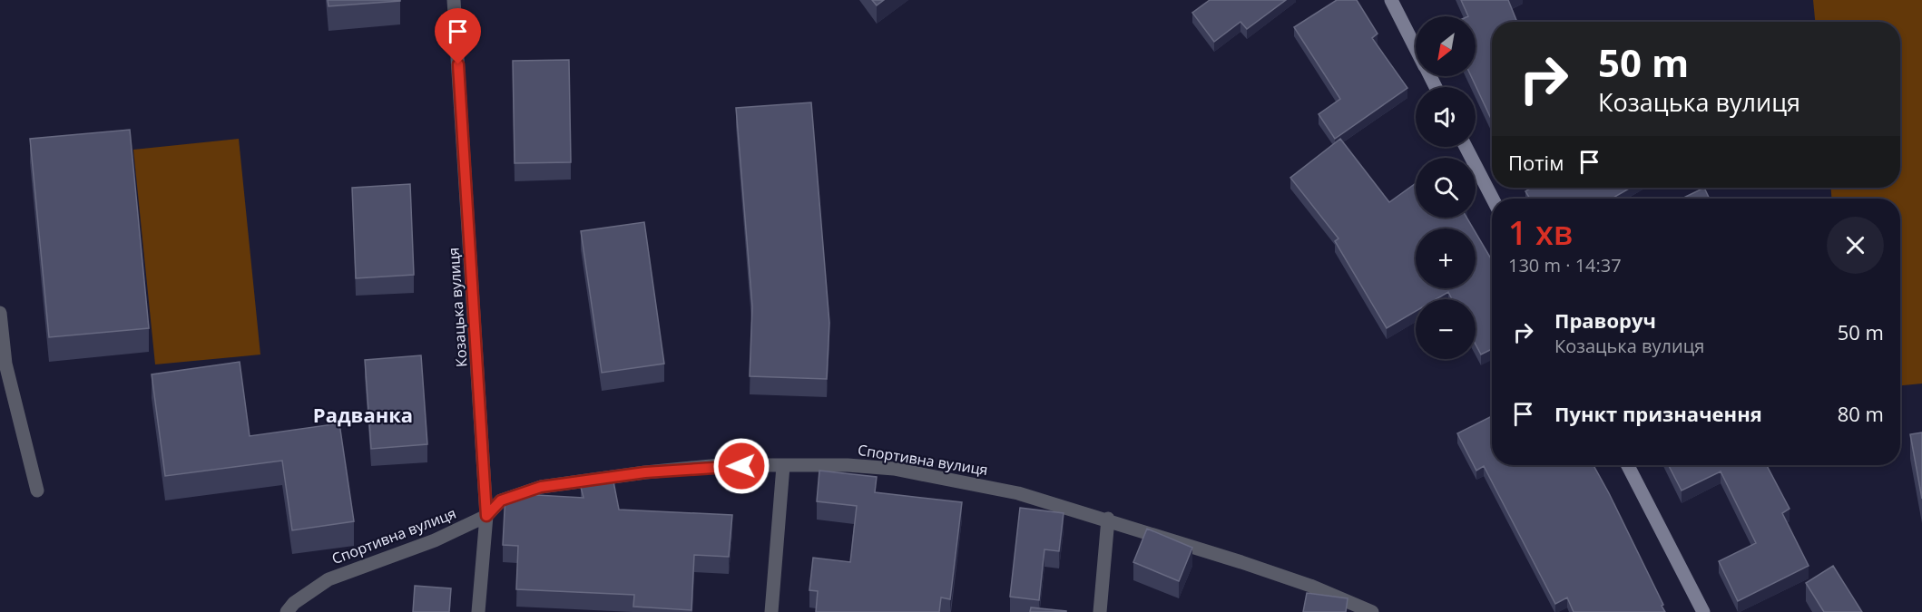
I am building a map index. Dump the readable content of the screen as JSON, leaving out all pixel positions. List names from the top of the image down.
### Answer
{
  "streets": {
    "street": ["Козацька вулиця", "Спортивна вулиця"]
  },
  "crossings": [
    ["Козацька вулиця", "Спортивна вулиця"]
  ],
  "districts": ["Радванка"],
  "north": "bottom left",
  "page": {
    "map_buttons": ["+", "−"],
    "turn": ["50 m", "Козацька вулиця"],
    "then": "Потім",
    "heading": ["1 хв", "130 m · 14:37"],
    "list": [
      {
        "name": "Праворуч",
        "note": "Козацька вулиця",
        "value": "50 m"
      },
      {
        "name": "Пункт призначення",
        "value": "80 m"
      }
    ]
  }
}
